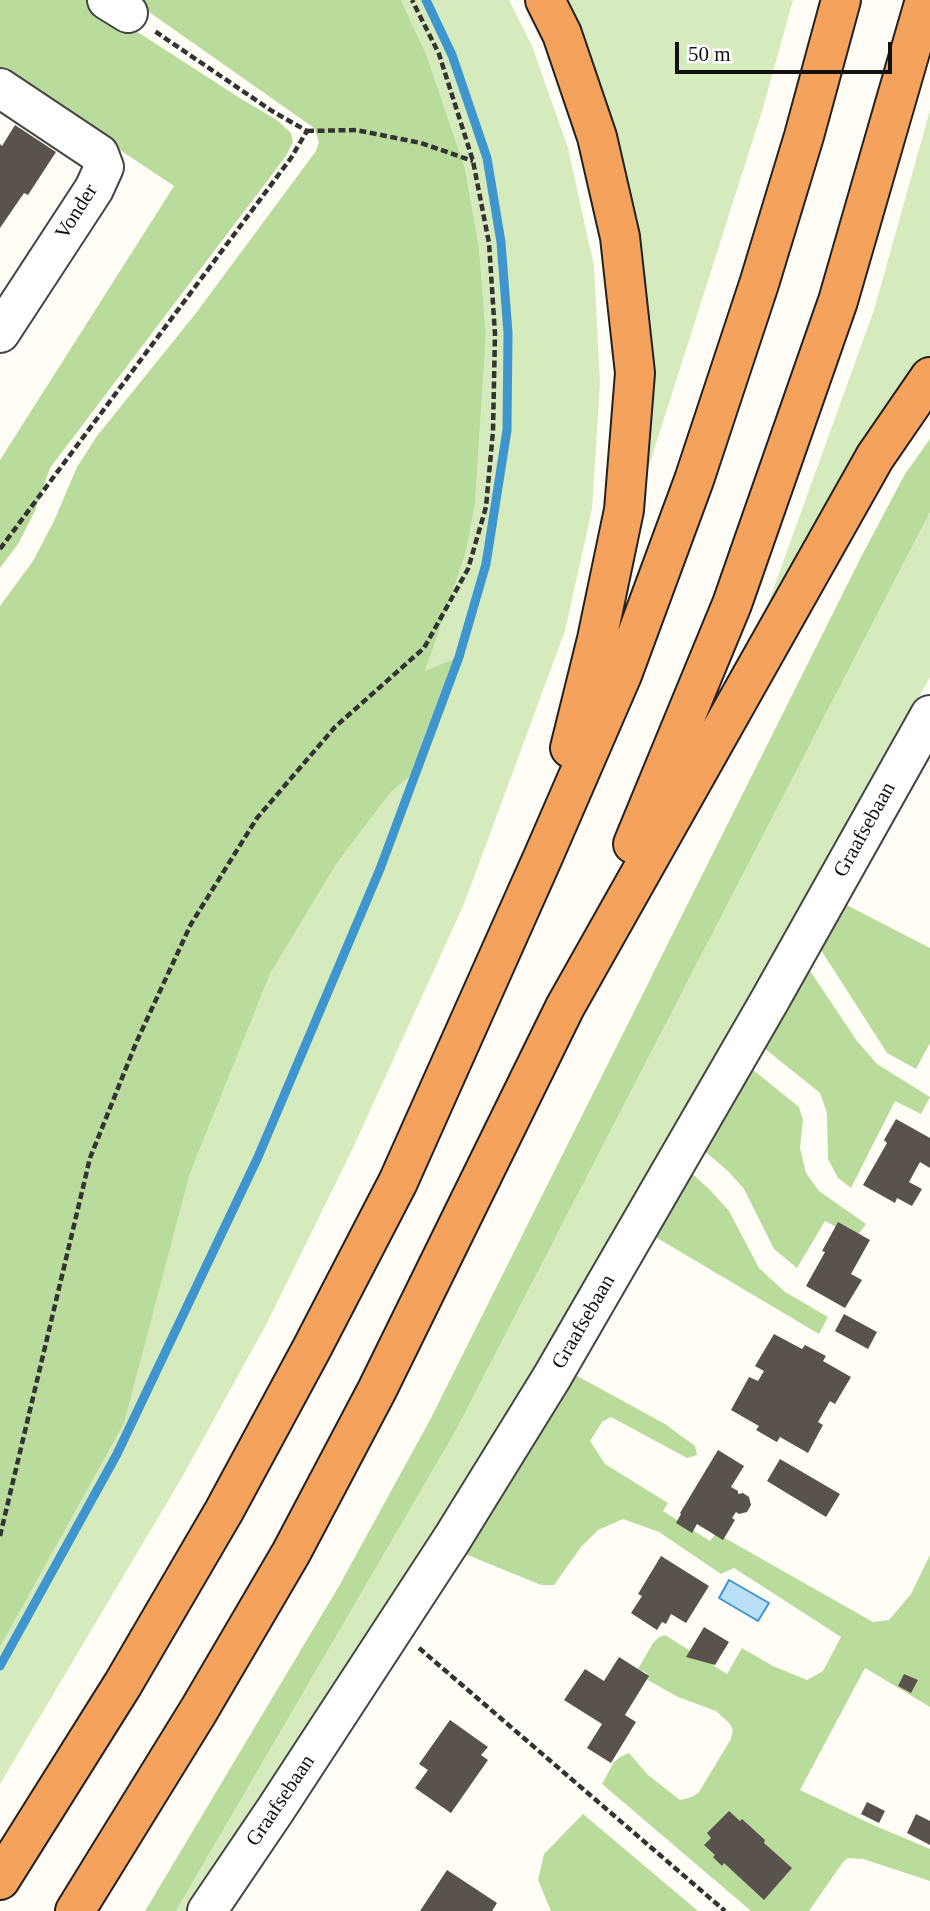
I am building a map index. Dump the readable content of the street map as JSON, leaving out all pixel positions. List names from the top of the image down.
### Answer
{
  "streets": {
    "street": ["Vonder", "Graafsebaan"]
  },
  "scale_bar": "50 m"
}
